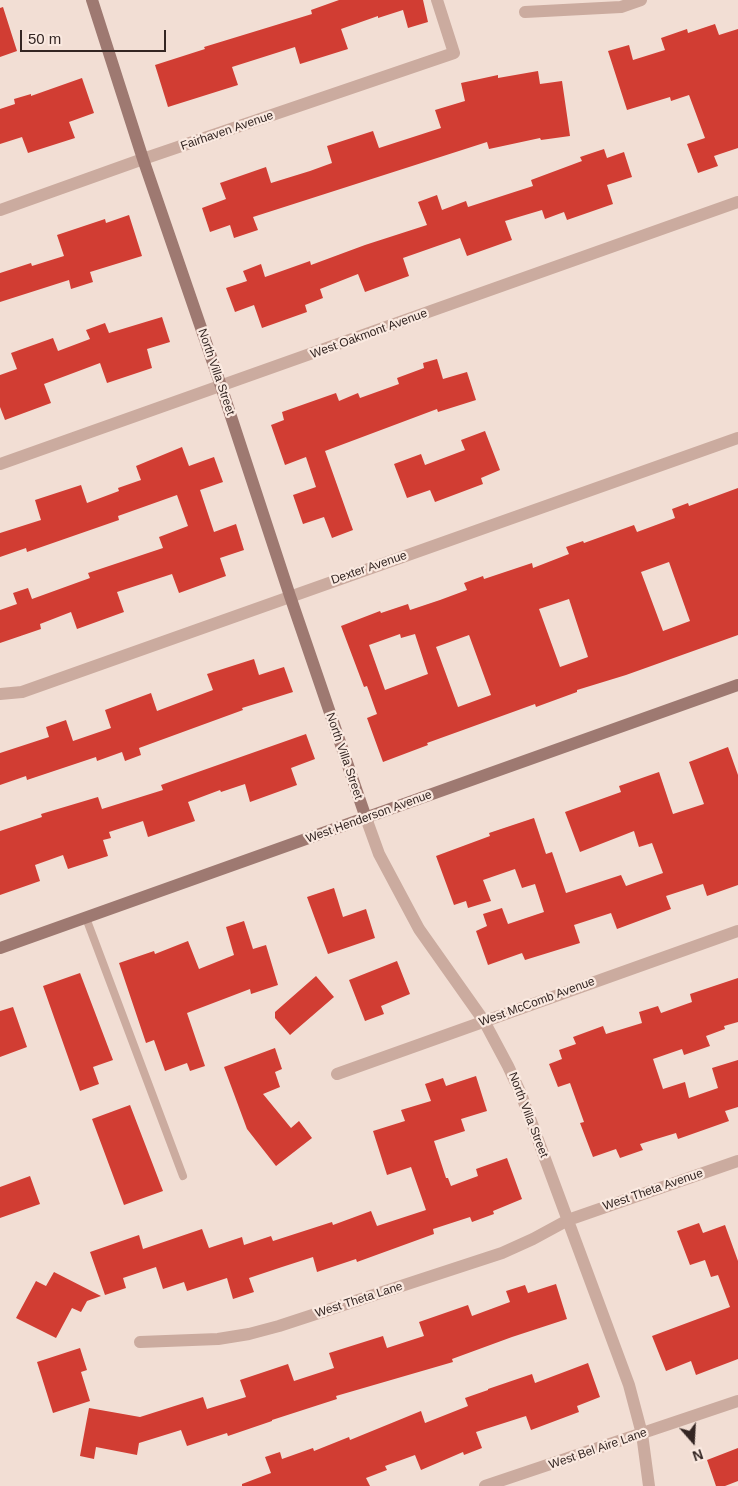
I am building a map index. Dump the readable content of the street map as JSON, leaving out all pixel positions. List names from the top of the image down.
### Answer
{
  "streets": {
    "street": [
      "Fairhaven Avenue",
      "West Oakmont Avenue",
      "North Villa Street",
      "Dexter Avenue",
      "West Henderson Avenue",
      "West McComb Avenue",
      "West Theta Avenue",
      "West Theta Lane",
      "West Bel Aire Lane"
    ]
  },
  "crossings": [
    ["Fairhaven Avenue", "North Villa Street"],
    ["West Oakmont Avenue", "North Villa Street"],
    ["North Villa Street", "Dexter Avenue"],
    ["North Villa Street", "West Henderson Avenue"],
    ["North Villa Street", "West McComb Avenue"],
    ["North Villa Street", "West Theta Avenue"],
    ["North Villa Street", "West Theta Lane"],
    ["North Villa Street", "West Bel Aire Lane"],
    ["West Theta Avenue", "West Theta Lane"]
  ],
  "scale_bar": "50 m",
  "north": "bottom"
}
